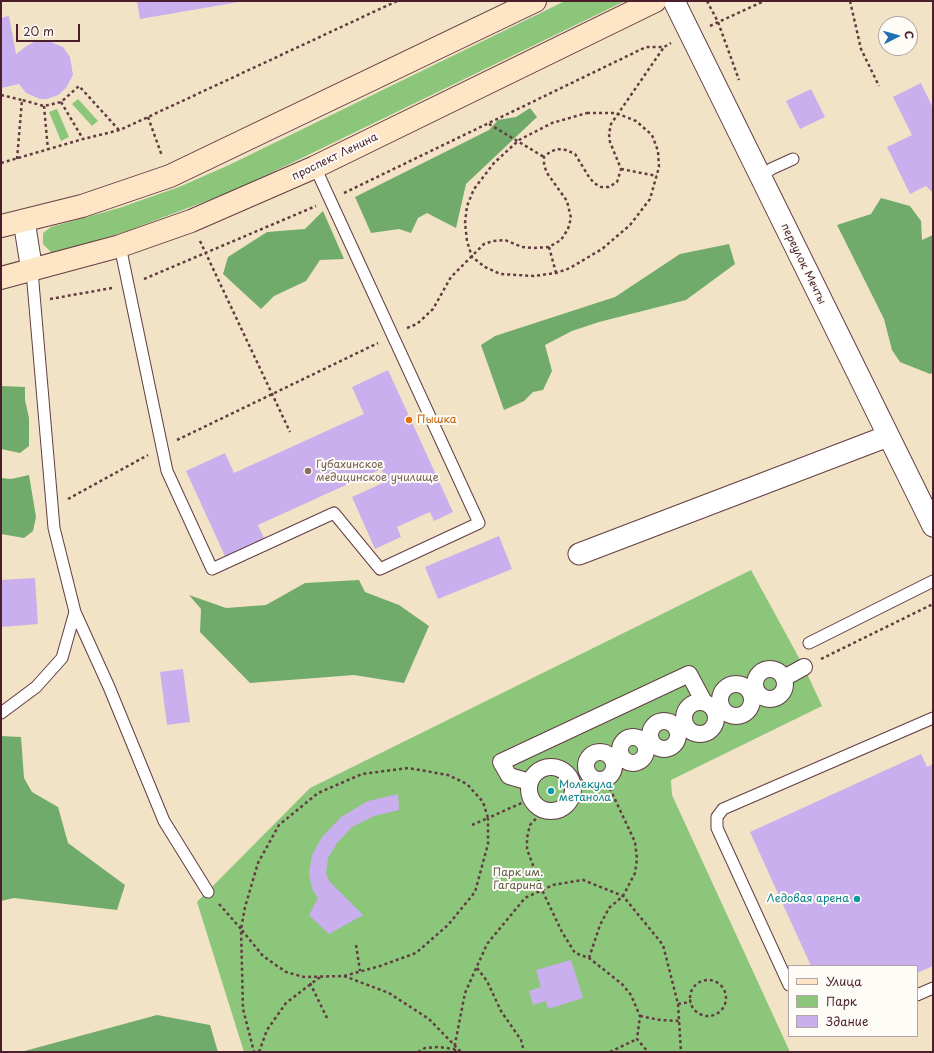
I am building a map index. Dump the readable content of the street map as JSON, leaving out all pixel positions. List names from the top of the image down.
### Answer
{
  "streets": {
    "main road": ["проспект Ленина"],
    "street": ["переулок Мечты"]
  },
  "parks": ["Парк им. Гагарина"],
  "places": [
    "Пышка",
    "Губахинское медицинское училище",
    "Молекула метанола",
    "Ледовая арена"
  ],
  "legend": ["Улица", "Парк", "Здание"],
  "scale_bar": "20 m",
  "north": "right"
}
